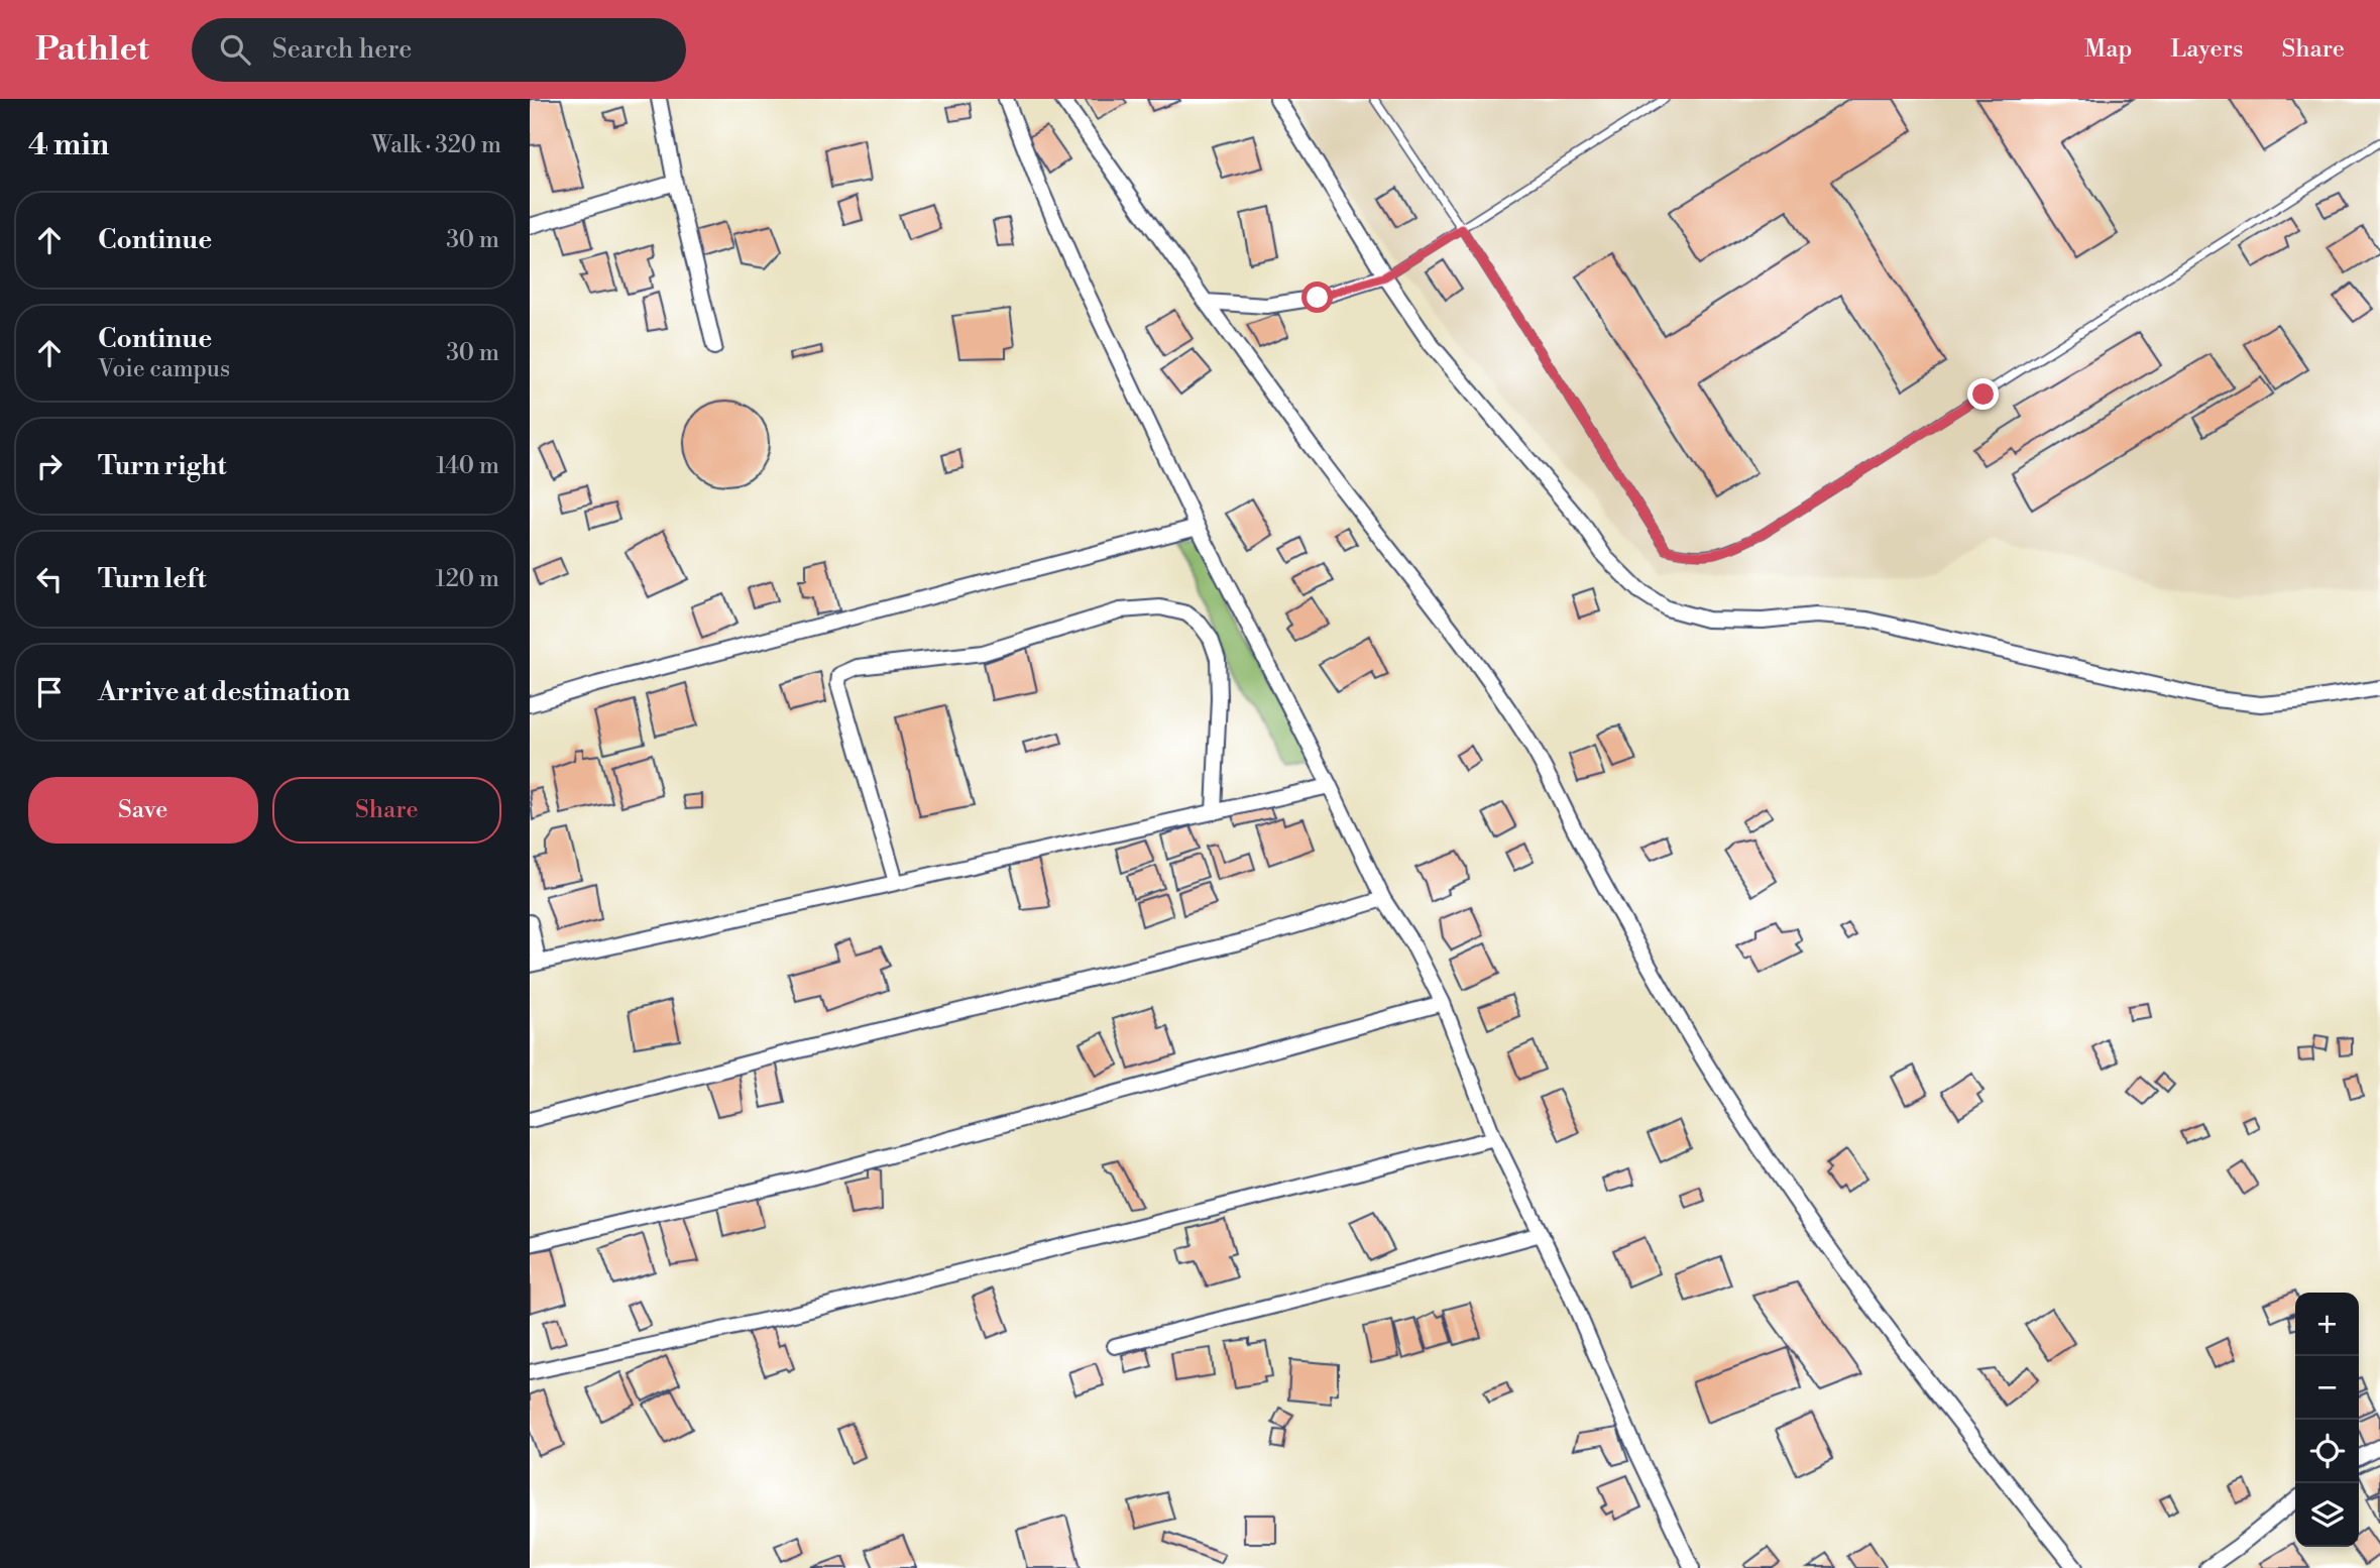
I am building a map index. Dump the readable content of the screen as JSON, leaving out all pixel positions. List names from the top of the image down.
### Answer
{
  "page": {
    "header": "Pathlet",
    "search": "Search here",
    "nav": ["Map", "Layers", "Share"],
    "heading": ["4 min", "Walk · 320 m"],
    "list": [
      ["Continue", "30 m"],
      ["Continue", "Voie campus", "30 m"],
      ["Turn right", "140 m"],
      ["Turn left", "120 m"],
      "Arrive at destination"
    ],
    "buttons": ["Save", "Share"],
    "map_buttons": ["+", "−"]
  }
}
